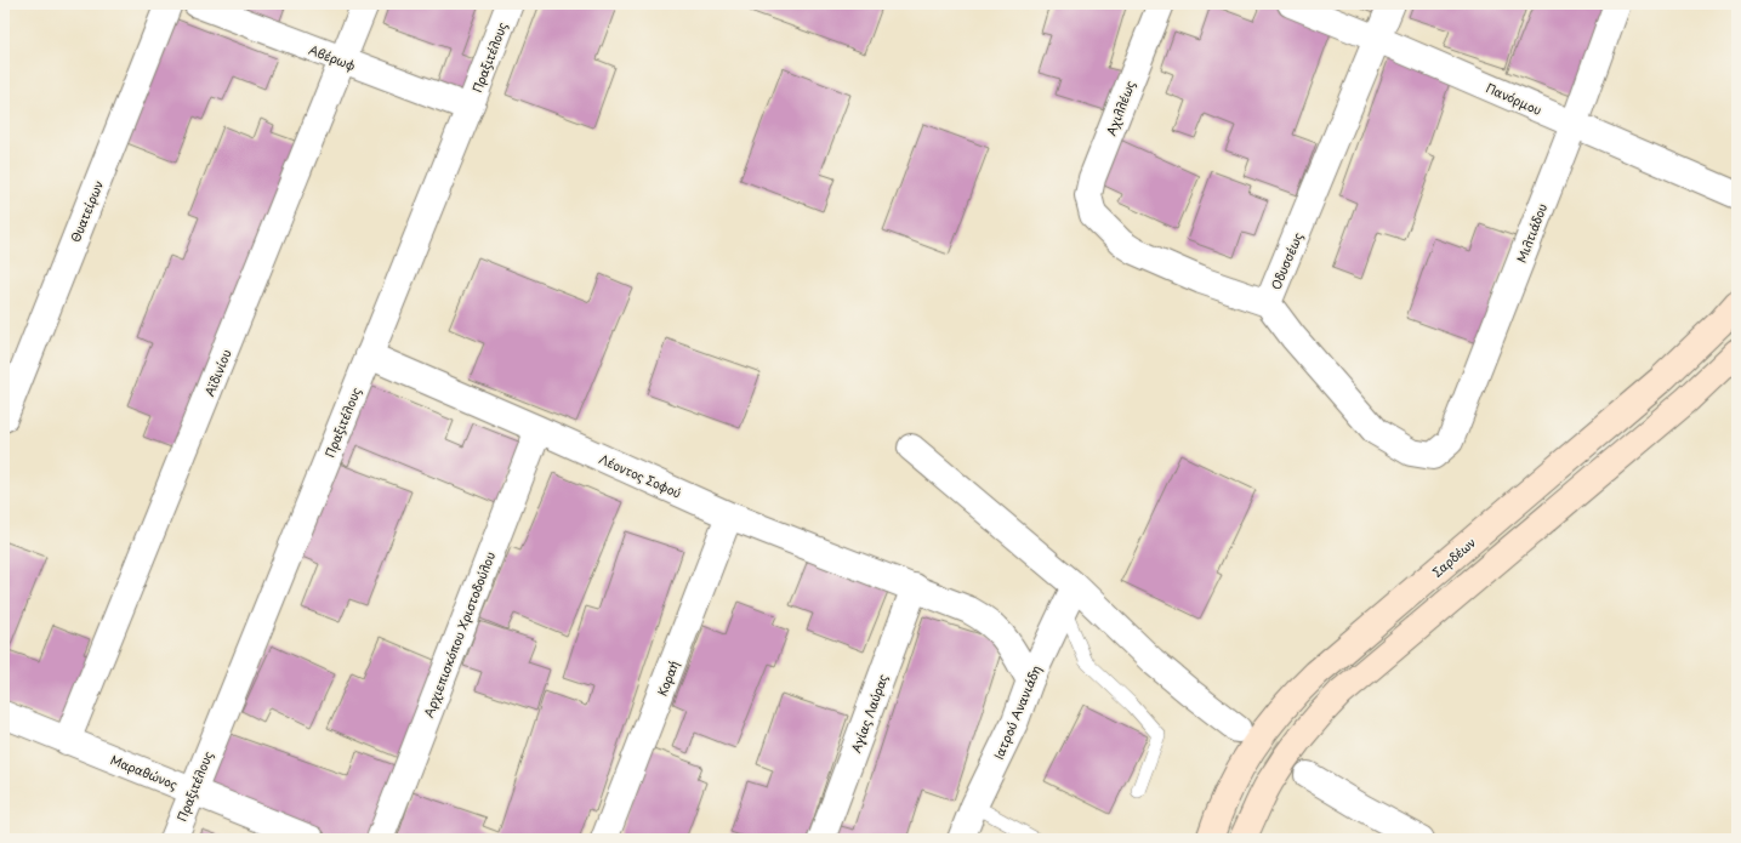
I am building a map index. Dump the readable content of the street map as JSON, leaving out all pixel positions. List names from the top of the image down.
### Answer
{
  "streets": {
    "main road": ["Σαρδέων"],
    "street": [
      "Αβέρωφ",
      "Πραξιτέλους",
      "Πανόρμου",
      "Αχιλλέως",
      "Θυατείρων",
      "Μιλτιάδου",
      "Οδυσσέως",
      "Αϊδινίου",
      "Λέοντος Σοφού",
      "Αρχιεπισκόπου Χριστοδούλου",
      "Κοραή",
      "Ιατρού Ανανιάδη",
      "Αγίας Λαύρας",
      "Μαραθώνος"
    ]
  },
  "crossings": [
    ["Αβέρωφ", "Πραξιτέλους"],
    ["Αβέρωφ", "Αϊδινίου"],
    ["Πραξιτέλους", "Λέοντος Σοφού"],
    ["Πραξιτέλους", "Μαραθώνος"],
    ["Πανόρμου", "Μιλτιάδου"],
    ["Πανόρμου", "Οδυσσέως"],
    ["Αχιλλέως", "Οδυσσέως"],
    ["Μιλτιάδου", "Οδυσσέως"],
    ["Αϊδινίου", "Μαραθώνος"],
    ["Λέοντος Σοφού", "Αρχιεπισκόπου Χριστοδούλου"],
    ["Λέοντος Σοφού", "Κοραή"],
    ["Λέοντος Σοφού", "Ιατρού Ανανιάδη"],
    ["Λέοντος Σοφού", "Αγίας Λαύρας"]
  ]
}
